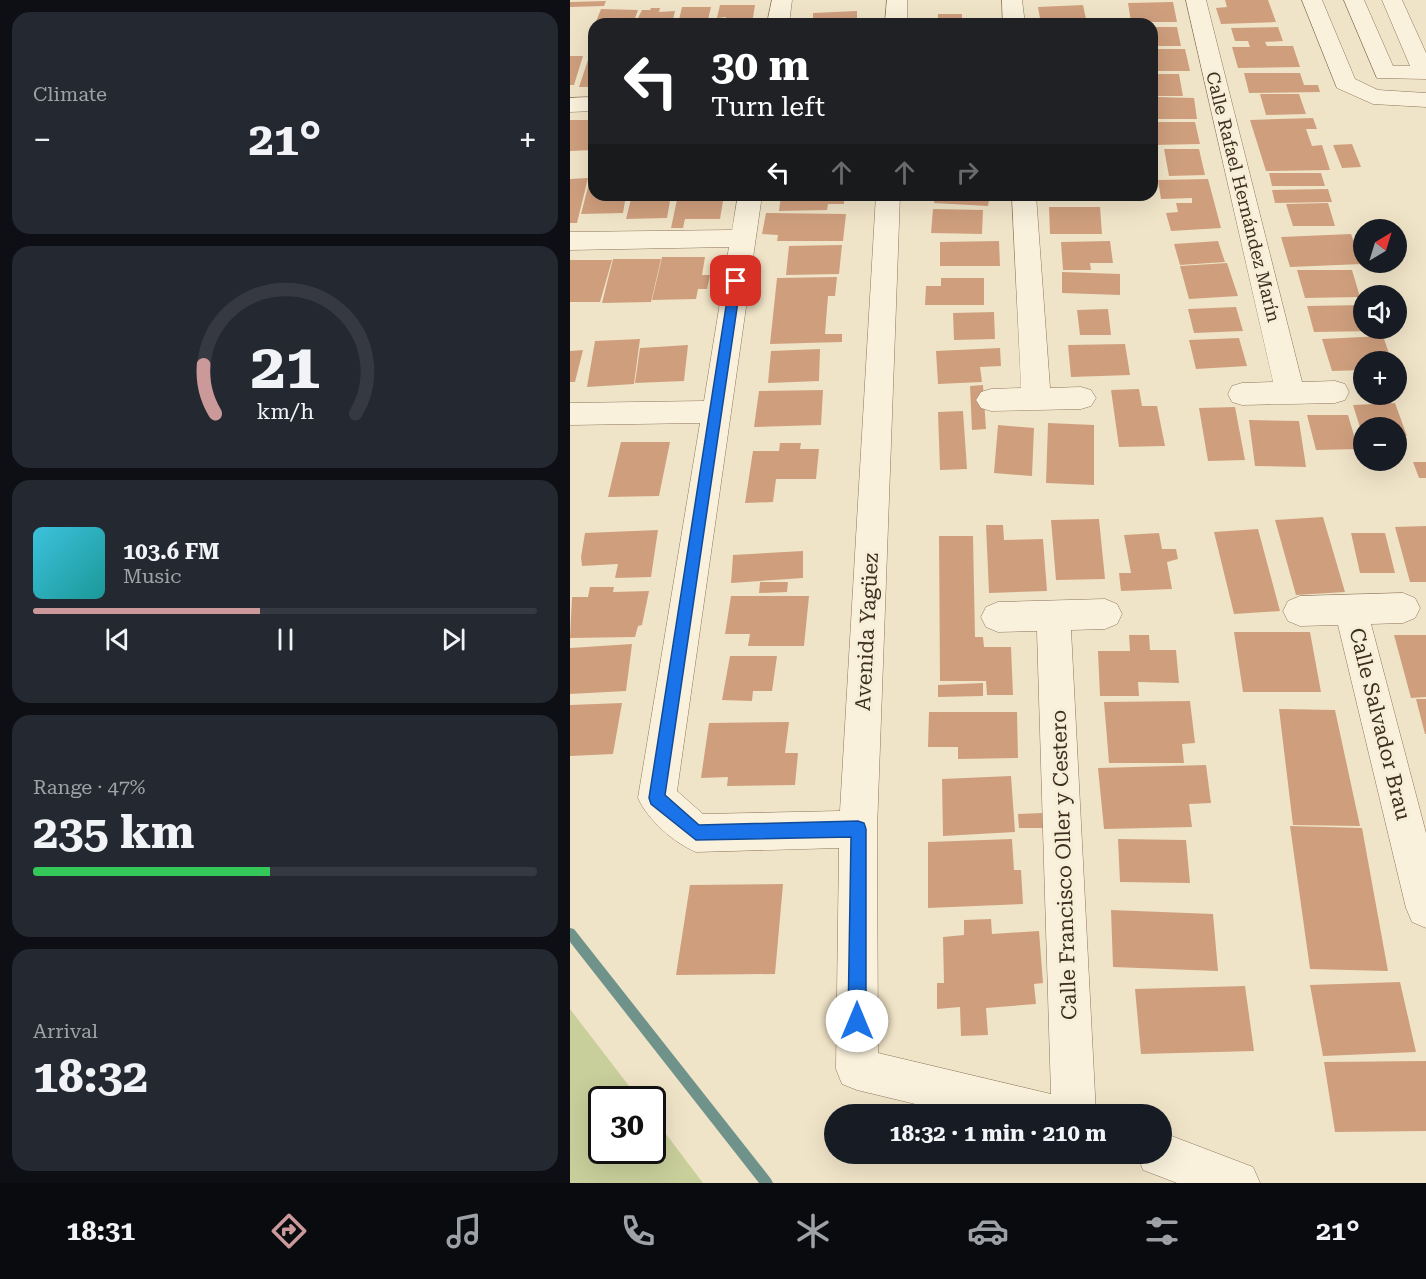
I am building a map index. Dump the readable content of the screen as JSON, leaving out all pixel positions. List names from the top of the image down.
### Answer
{
  "streets": {
    "street": [
      "Calle Rafael Hernández Marín",
      "Avenida Yagüez",
      "Calle Salvador Brau",
      "Calle Francisco Oller y Cestero"
    ]
  },
  "north": "top right",
  "page": {
    "tile": [
      "Climate",
      ["Range · 47%", "235 km"],
      ["Arrival", "18:32"]
    ],
    "turn": ["30 m", "Turn left"],
    "heat": ["−", "21°", "+"],
    "map_buttons": ["+", "−"],
    "song": ["103.6 FM", "Music"],
    "limit": "30",
    "trip": "18:32 · 1 min · 210 m",
    "tabs": ["18:31", "21°"],
    "gauge": ["21", "km/h"]
  }
}
